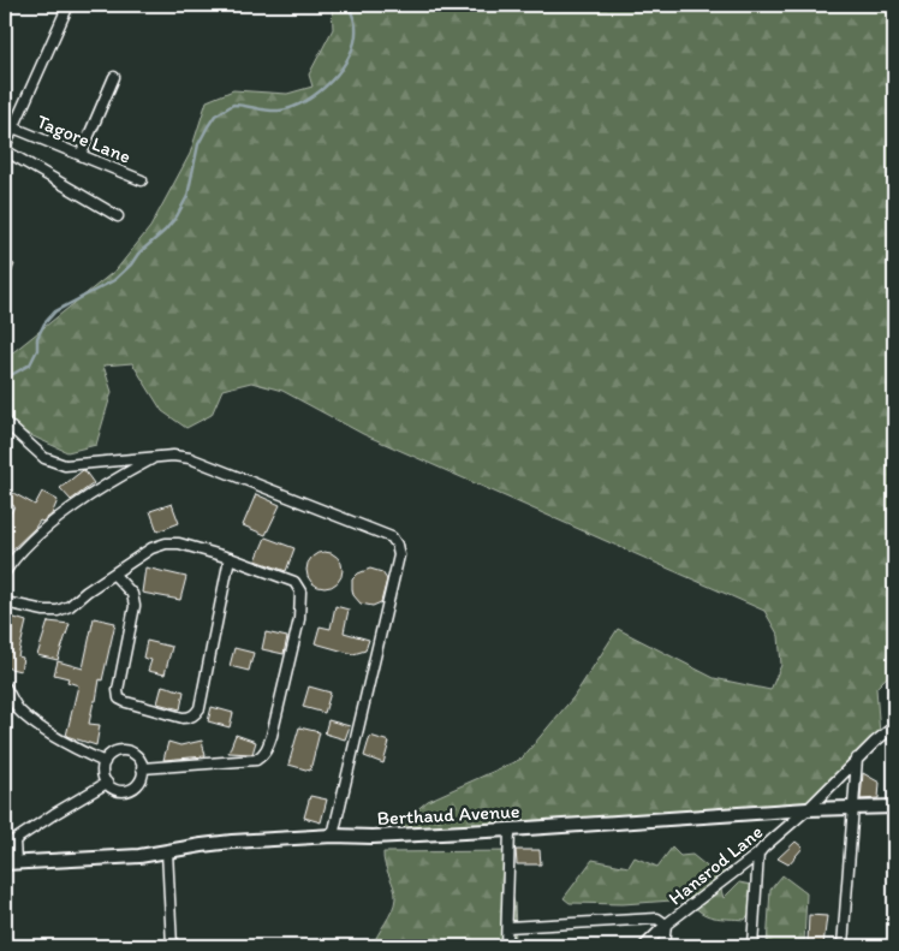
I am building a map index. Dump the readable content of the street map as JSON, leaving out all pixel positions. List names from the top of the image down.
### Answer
{
  "streets": {
    "street": ["Tagore Lane", "Berthaud Avenue", "Hansrod Lane"]
  },
  "crossings": [
    ["Berthaud Avenue", "Hansrod Lane"]
  ]
}
